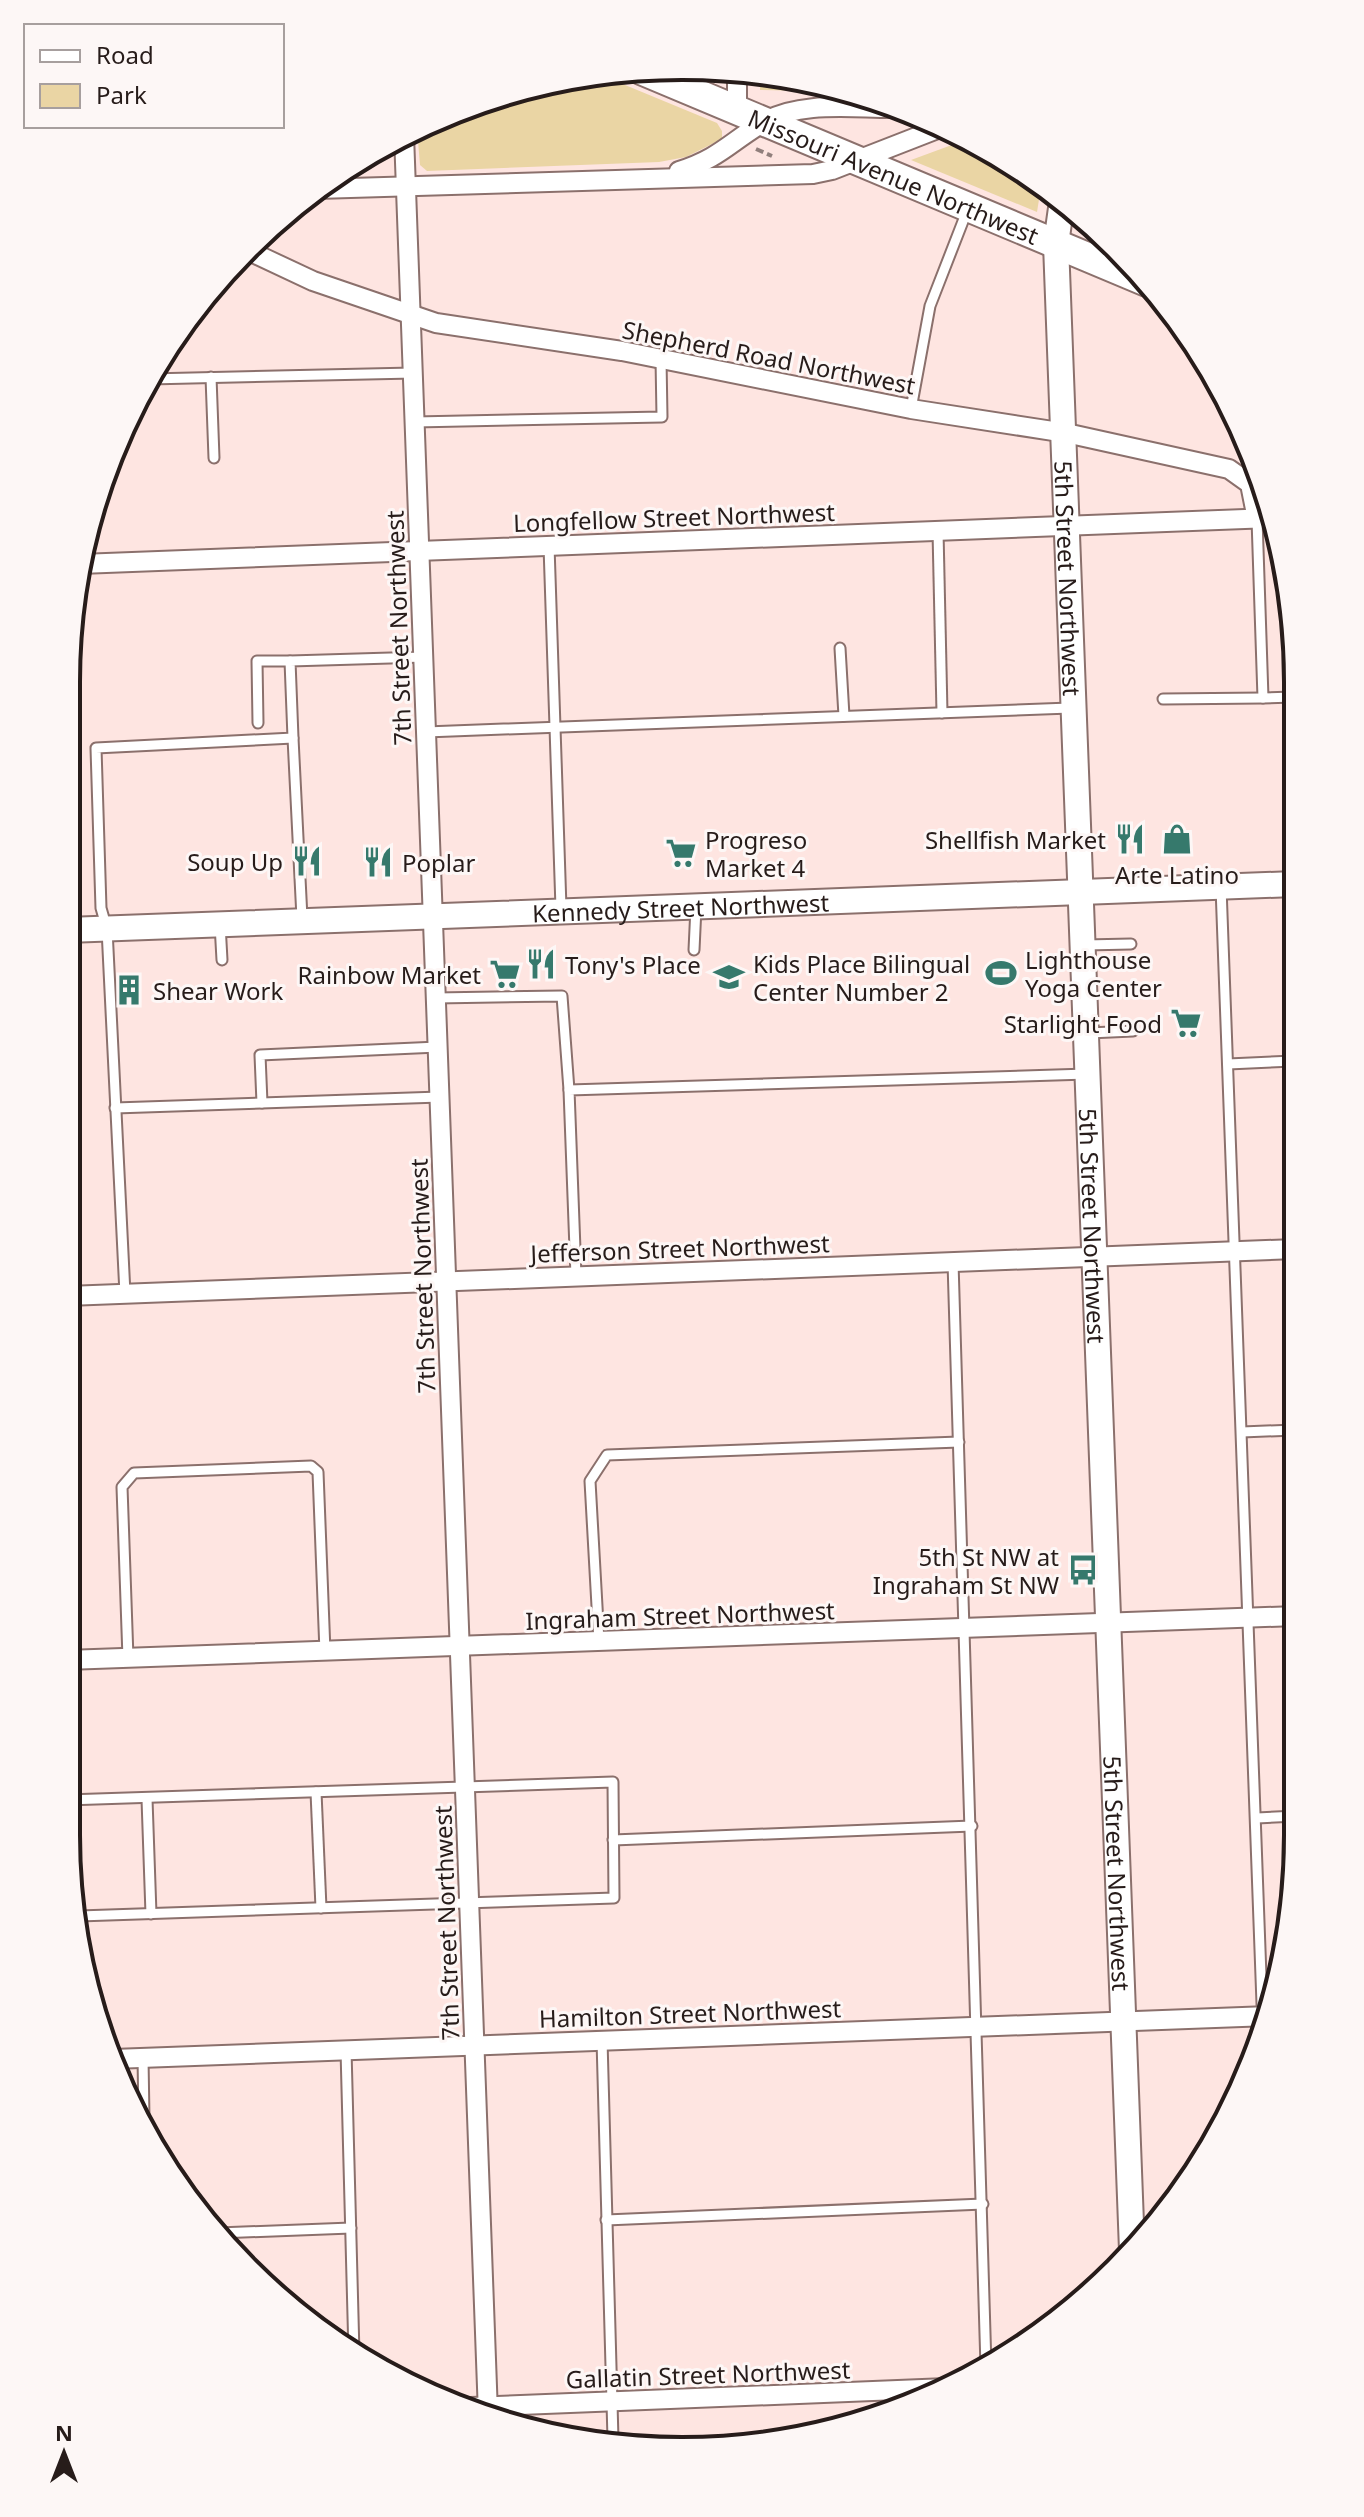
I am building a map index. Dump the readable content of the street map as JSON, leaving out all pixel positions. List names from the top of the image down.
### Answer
{
  "streets": {
    "main road": ["Missouri Avenue Northwest"],
    "street": [
      "Shepherd Road Northwest",
      "Longfellow Street Northwest",
      "5th Street Northwest",
      "7th Street Northwest",
      "Kennedy Street Northwest",
      "Jefferson Street Northwest",
      "Ingraham Street Northwest",
      "Hamilton Street Northwest",
      "Gallatin Street Northwest"
    ]
  },
  "crossings": [
    ["Missouri Avenue Northwest", "5th Street Northwest"],
    ["Shepherd Road Northwest", "5th Street Northwest"],
    ["Shepherd Road Northwest", "7th Street Northwest"],
    ["Longfellow Street Northwest", "5th Street Northwest"],
    ["Longfellow Street Northwest", "7th Street Northwest"],
    ["5th Street Northwest", "Kennedy Street Northwest"],
    ["5th Street Northwest", "Jefferson Street Northwest"],
    ["5th Street Northwest", "Ingraham Street Northwest"],
    ["5th Street Northwest", "Hamilton Street Northwest"],
    ["7th Street Northwest", "Kennedy Street Northwest"],
    ["7th Street Northwest", "Jefferson Street Northwest"],
    ["7th Street Northwest", "Ingraham Street Northwest"],
    ["7th Street Northwest", "Hamilton Street Northwest"]
  ],
  "places": {
    "restaurant": [
      "Shellfish Market",
      "Soup Up",
      "Poplar",
      "Tony's Place"
    ],
    "shop": ["Arte Latino"],
    "supermarket": ["Progreso Market 4", "Rainbow Market", "Starlight Food"],
    "sports": ["Lighthouse Yoga Center"],
    "school or university": ["Kids Place Bilingual Center Number 2"],
    "building": ["Shear Work"],
    "bus stop": ["5th St NW at Ingraham St NW"]
  },
  "legend": ["Road", "Park"],
  "north": "top"
}
